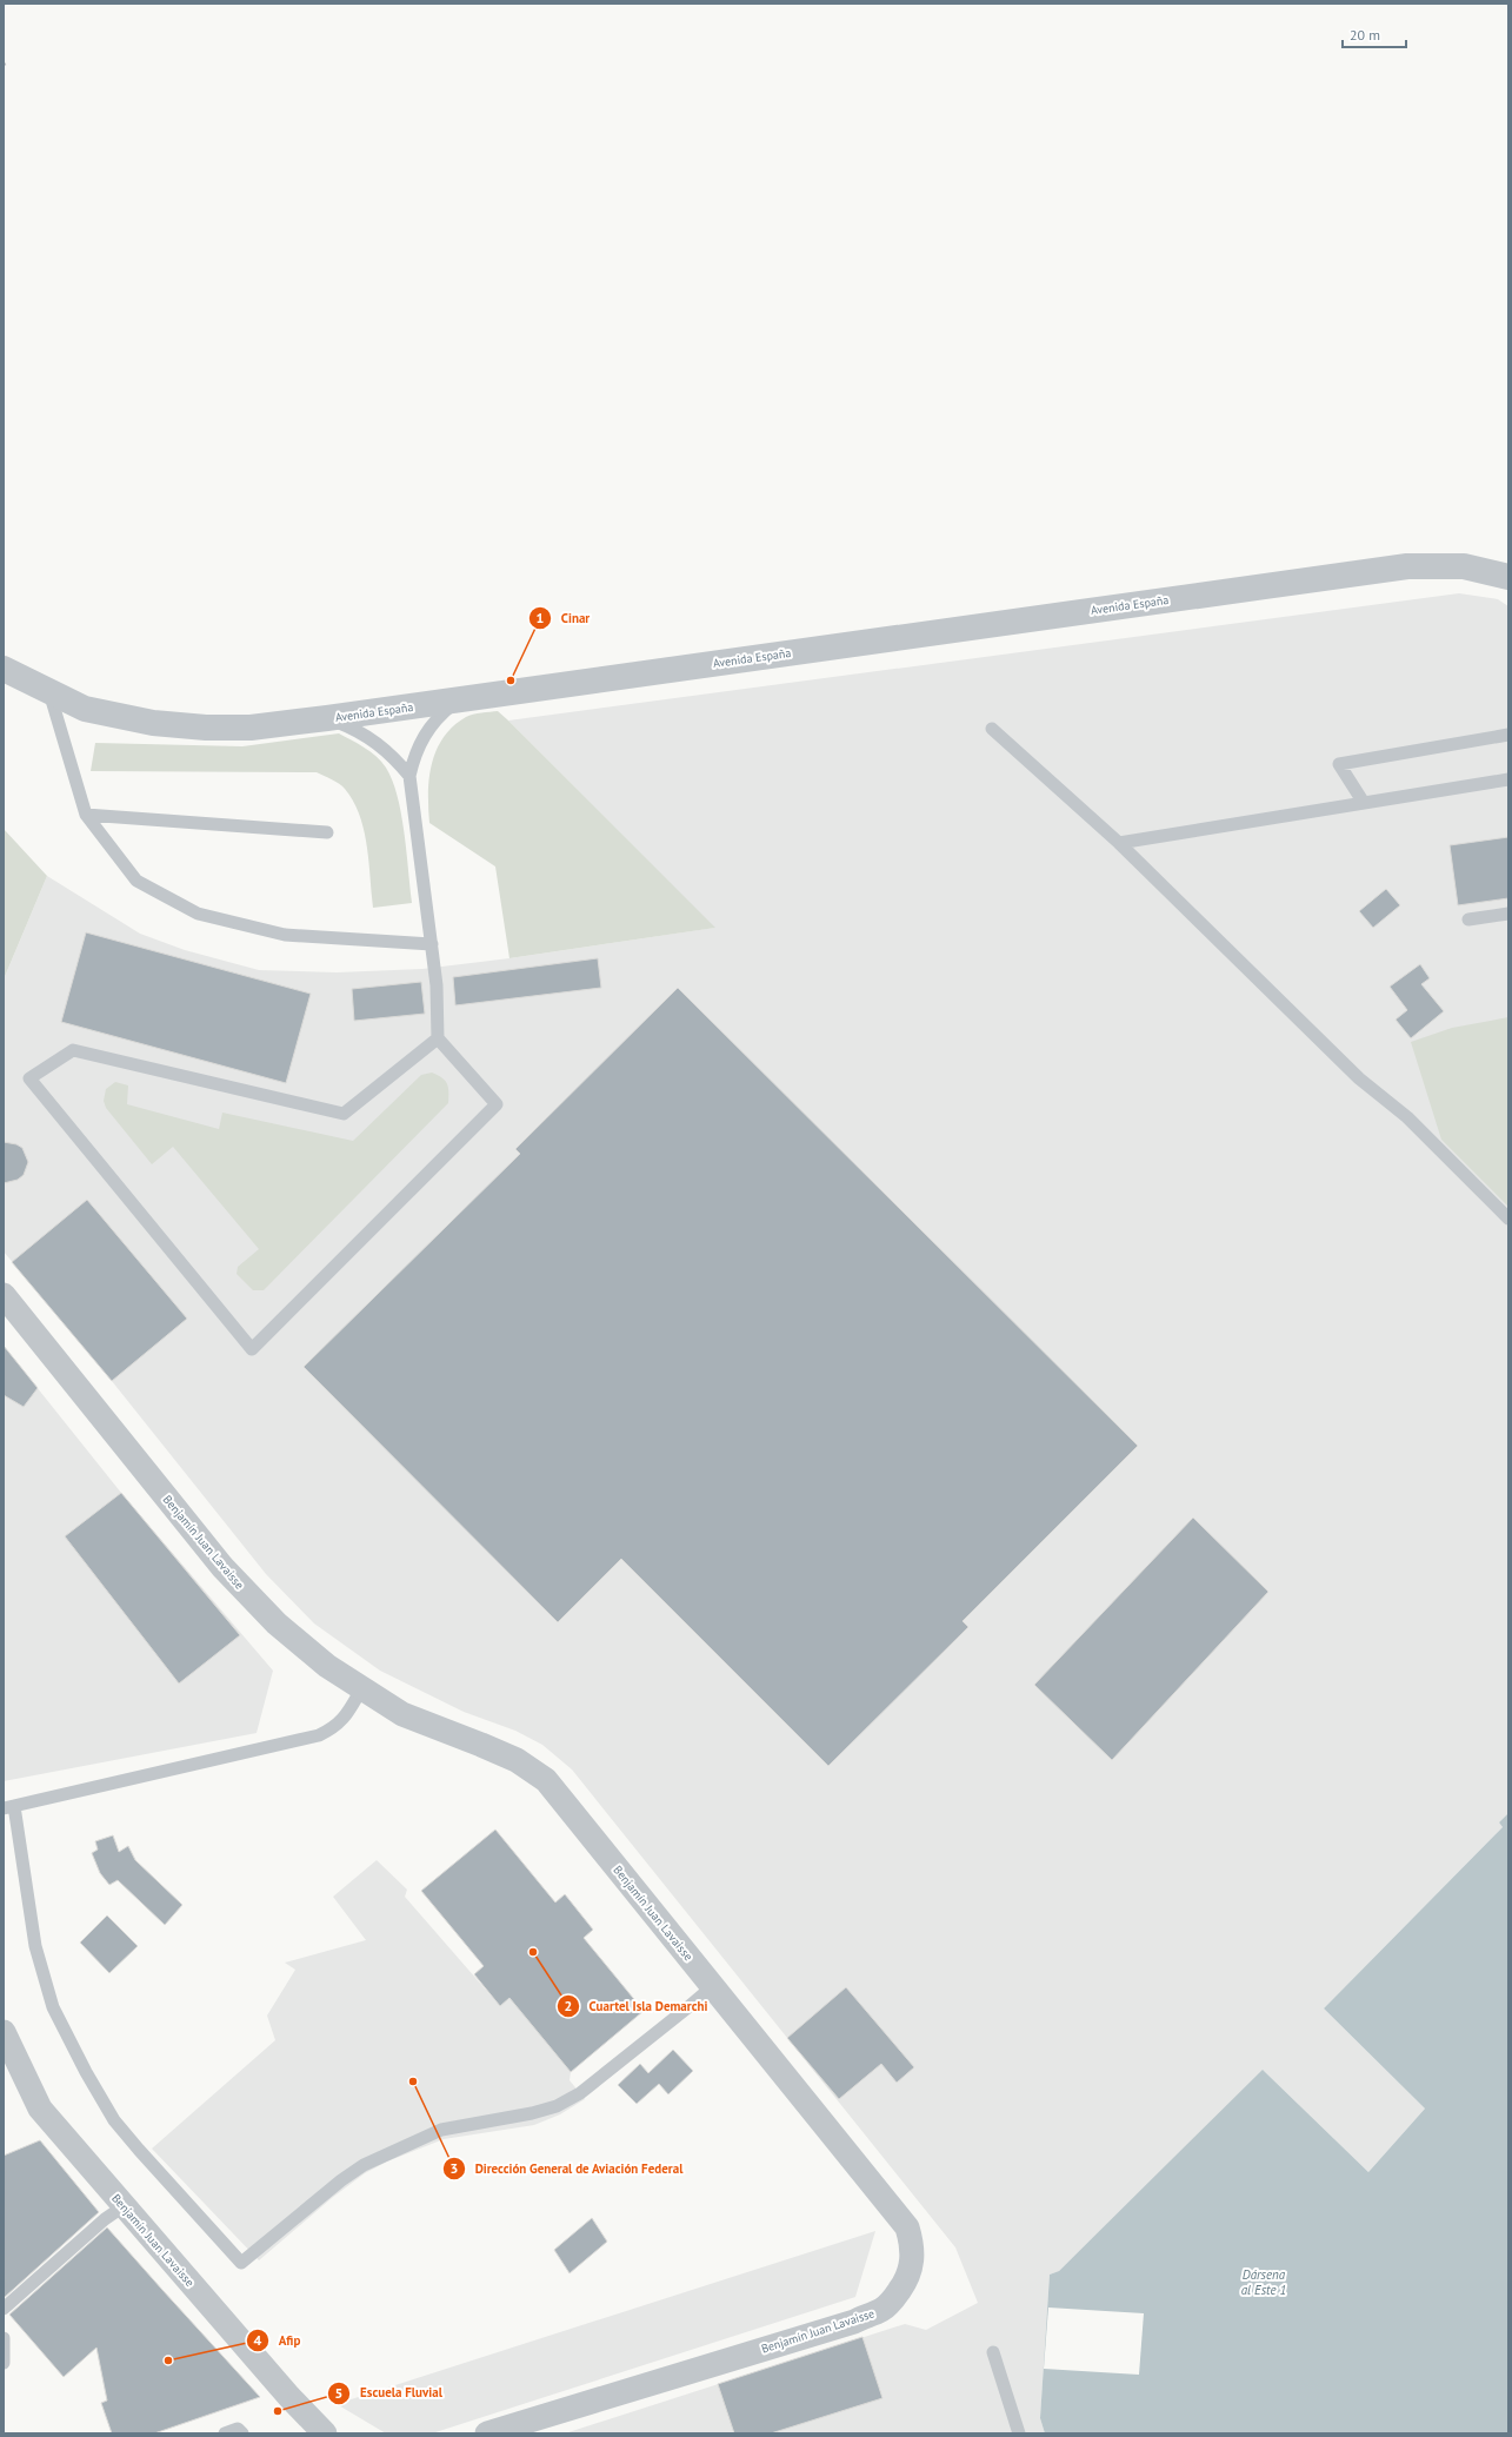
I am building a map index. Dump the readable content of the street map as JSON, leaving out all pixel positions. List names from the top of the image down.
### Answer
{
  "streets": {
    "street": ["Avenida España", "Benjamín Juan Lavaisse"]
  },
  "water": ["Dársena al Este 1"],
  "places": [
    "Cinar",
    "Cuartel Isla Demarchi",
    "Dirección General de Aviación Federal",
    "Afip",
    "Escuela Fluvial"
  ],
  "scale_bar": "20 m"
}
